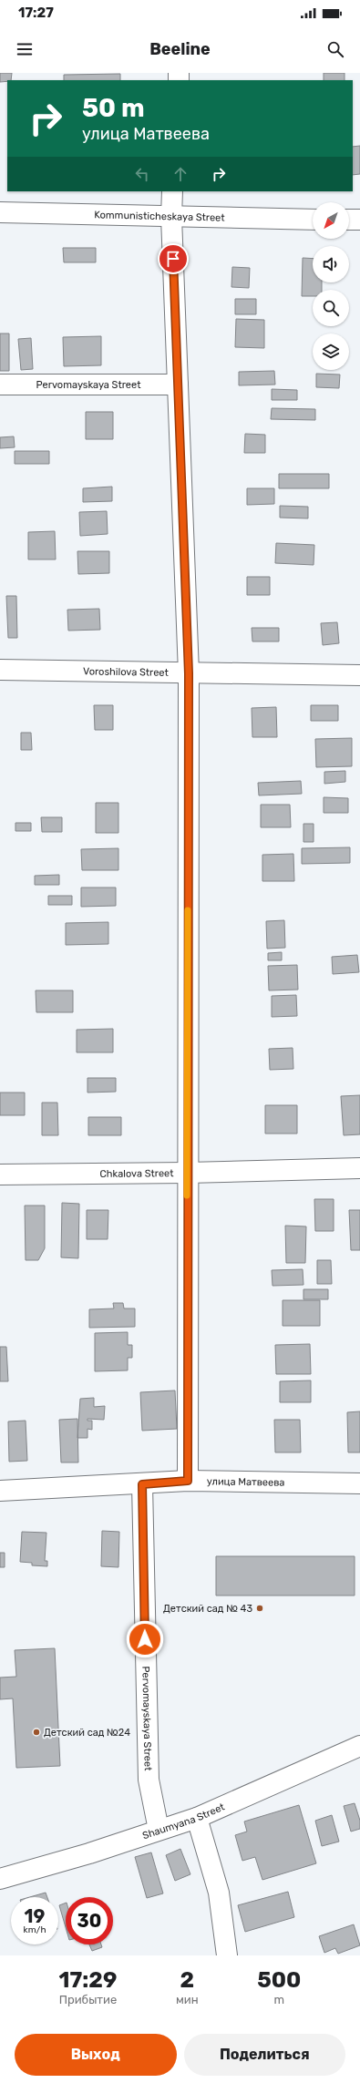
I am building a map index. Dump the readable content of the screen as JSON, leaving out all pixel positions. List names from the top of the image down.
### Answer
{
  "streets": {
    "street": [
      "Kommunisticheskaya Street",
      "Pervomayskaya Street",
      "Voroshilova Street",
      "Chkalova Street",
      "улица Матвеева",
      "Shaumyana Street"
    ]
  },
  "crossings": [
    ["Pervomayskaya Street", "улица Матвеева"]
  ],
  "places": ["Детский сад № 43", "Детский сад №24"],
  "north": "bottom left",
  "page": {
    "status": "17:27",
    "header": "Beeline",
    "turn": ["50 m", "улица Матвеева"],
    "speed": "19 km/h",
    "limit": "30",
    "eta": [
      "17:29",
      "Прибытие",
      "2",
      "мин",
      "500",
      "m"
    ],
    "buttons": ["Выход", "Поделиться"]
  }
}
